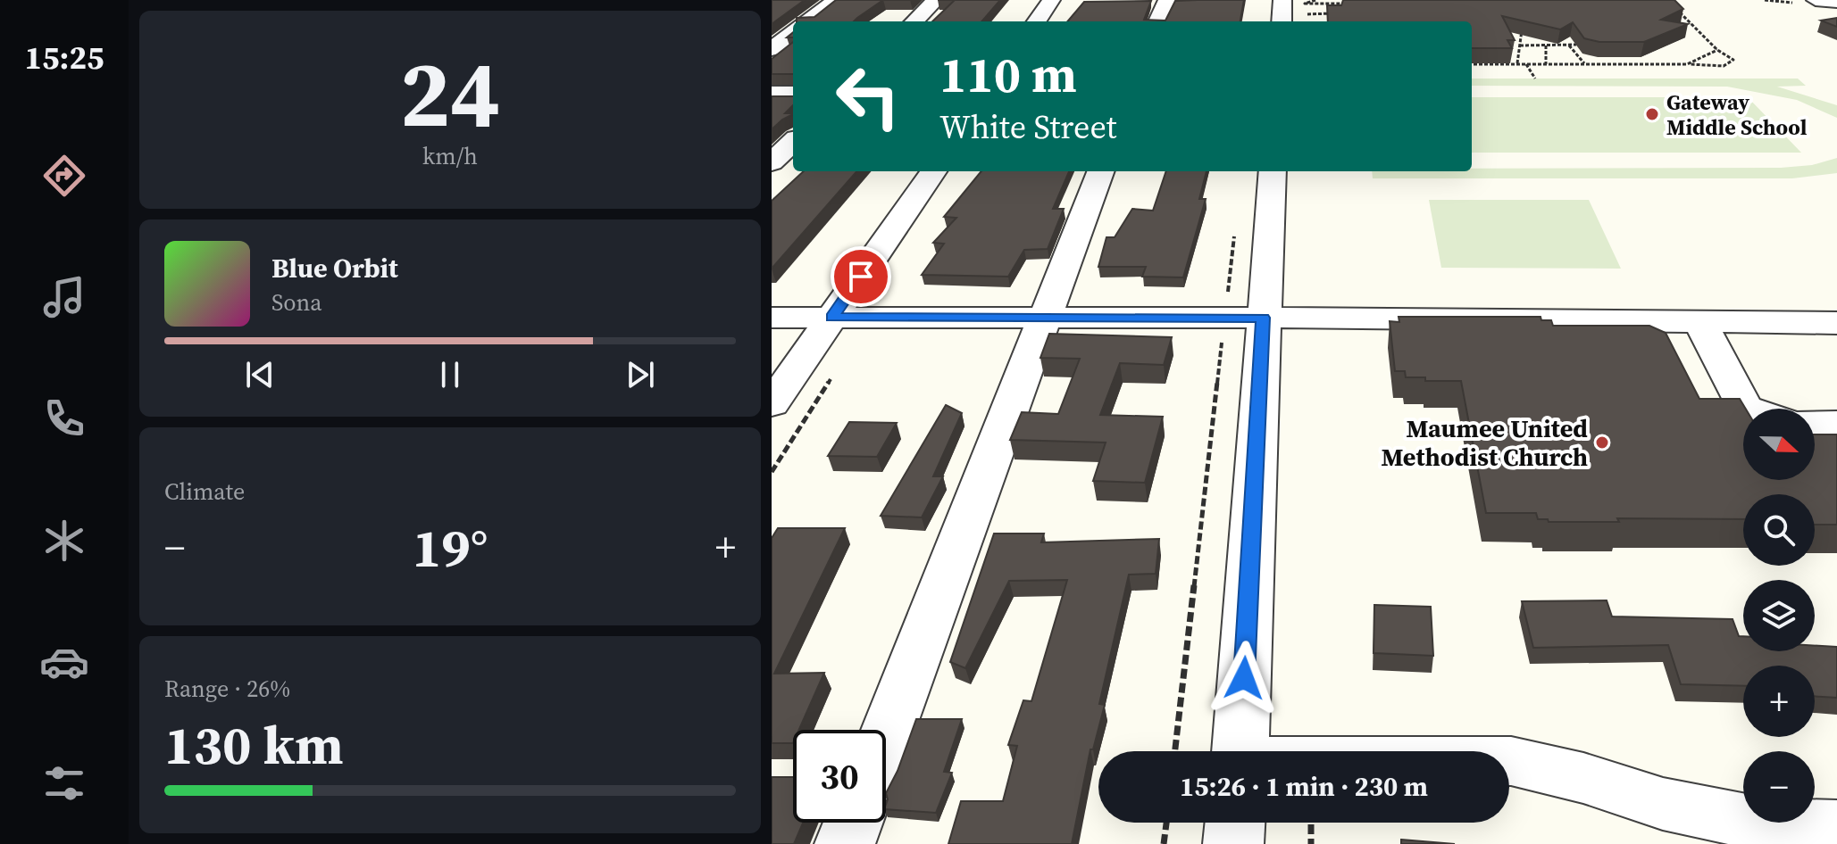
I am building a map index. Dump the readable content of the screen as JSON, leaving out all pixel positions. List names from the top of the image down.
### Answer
{
  "places": ["Gateway Middle School", "Maumee United Methodist Church"],
  "north": "right",
  "page": {
    "tabs": "15:25",
    "tile": [
      ["24", "km/h"],
      "Climate",
      ["Range · 26%", "130 km"]
    ],
    "turn": ["110 m", "White Street"],
    "song": ["Blue Orbit", "Sona"],
    "map_buttons": ["+", "−"],
    "heat": ["−", "19°", "+"],
    "limit": "30",
    "trip": "15:26 · 1 min · 230 m"
  }
}
